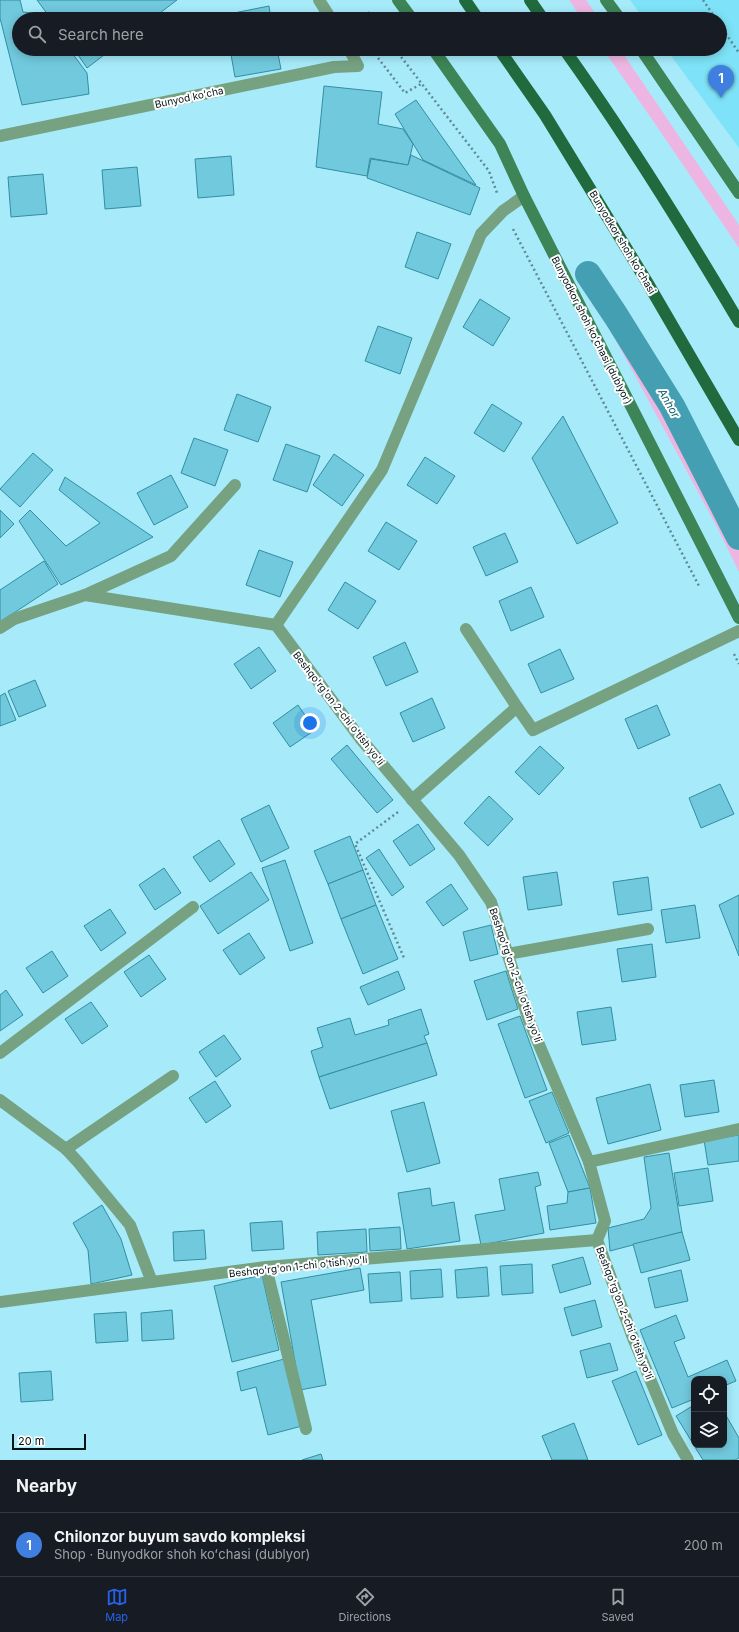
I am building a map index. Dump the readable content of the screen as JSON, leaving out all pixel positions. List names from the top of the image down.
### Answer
{
  "streets": {
    "main road": ["Bunyodkor shoh ko'chasi"],
    "street": [
      "Bunyod ko'cha",
      "Bunyodkor shoh koʻchasi (dublyor)",
      "Beshqo'rg'on 2-chi o'tish yo'li",
      "Beshqo'rg'on 1-chi o'tish yo'li"
    ]
  },
  "crossings": [
    ["Beshqo'rg'on 2-chi o'tish yo'li", "Beshqo'rg'on 1-chi o'tish yo'li"]
  ],
  "water": ["Anhor"],
  "scale_bar": "20 m",
  "page": {
    "search": "Search here",
    "pins": "1",
    "scale": "20 m",
    "heading": "Nearby",
    "list": [
      {
        "mark": "1",
        "name": "Chilonzor buyum savdo kompleksi",
        "note": "Shop · Bunyodkor shoh koʻchasi (dublyor)",
        "value": "200 m"
      }
    ],
    "nav": ["Map", "Directions", "Saved"]
  }
}
